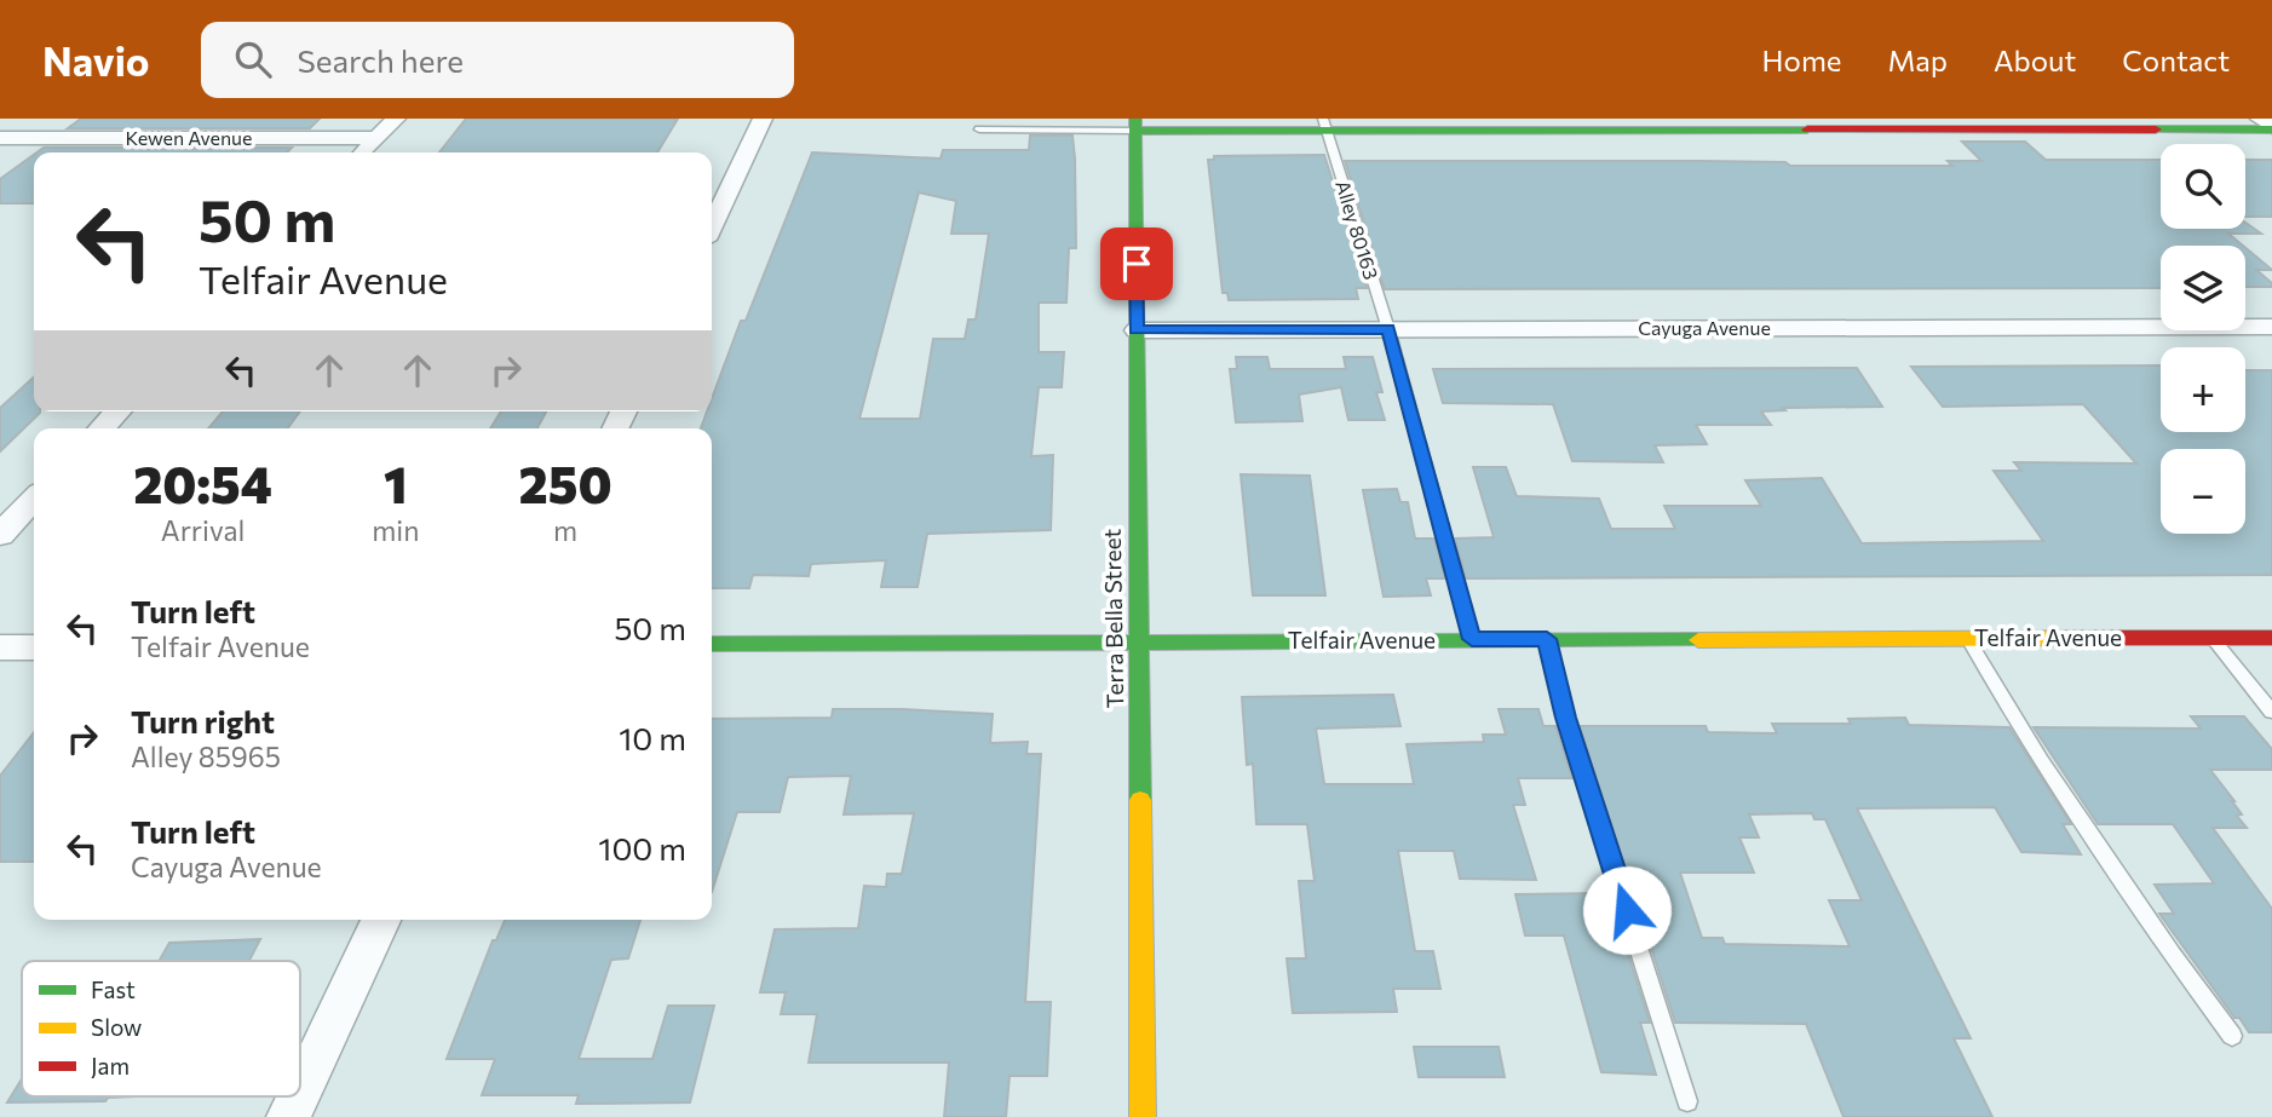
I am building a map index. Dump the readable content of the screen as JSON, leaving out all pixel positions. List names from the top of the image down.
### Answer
{
  "streets": {
    "street": [
      "Kewen Avenue",
      "Cayuga Avenue",
      "Terra Bella Street",
      "Telfair Avenue"
    ],
    "lane": ["Alley 80163"]
  },
  "crossings": [
    ["Alley 80163", "Cayuga Avenue"],
    ["Alley 80163", "Telfair Avenue"],
    ["Cayuga Avenue", "Terra Bella Street"],
    ["Terra Bella Street", "Telfair Avenue"]
  ],
  "legend": ["Fast", "Slow", "Jam"],
  "page": {
    "header": "Navio",
    "search": "Search here",
    "nav": [
      "Home",
      "Map",
      "About",
      "Contact"
    ],
    "map_buttons": ["+", "−"],
    "turn": ["50 m", "Telfair Avenue"],
    "eta": [
      "20:54",
      "Arrival",
      "1",
      "min",
      "250",
      "m"
    ],
    "list": [
      {
        "name": "Turn left",
        "note": "Telfair Avenue",
        "value": "50 m"
      },
      {
        "name": "Turn right",
        "note": "Alley 85965",
        "value": "10 m"
      },
      {
        "name": "Turn left",
        "note": "Cayuga Avenue",
        "value": "100 m"
      }
    ]
  }
}
